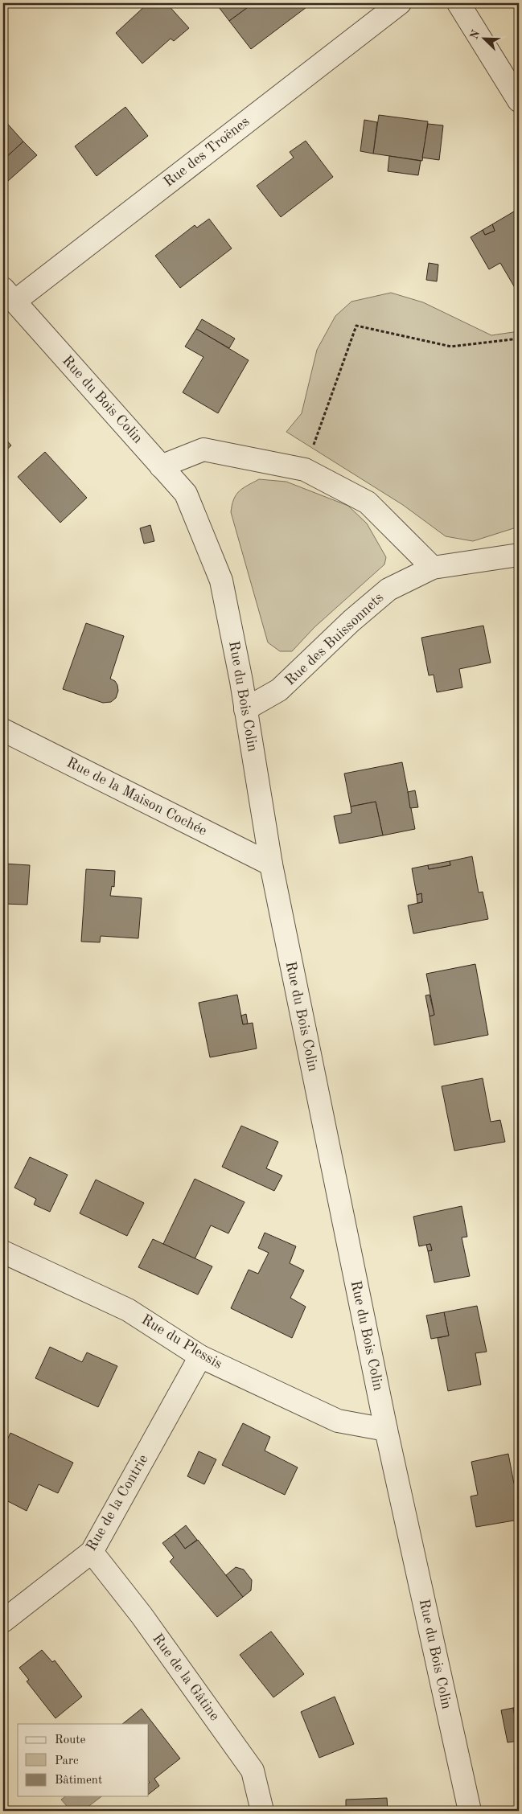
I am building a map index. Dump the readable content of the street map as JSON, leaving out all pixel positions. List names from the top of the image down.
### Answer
{
  "streets": {
    "street": [
      "Rue des Troënes",
      "Rue du Bois Colin",
      "Rue des Buissonnets",
      "Rue de la Maison Cochée",
      "Rue du Plessis",
      "Rue de la Contrie",
      "Rue de la Gâtine"
    ]
  },
  "crossings": [
    ["Rue des Troënes", "Rue du Bois Colin"],
    ["Rue du Bois Colin", "Rue des Buissonnets"],
    ["Rue du Bois Colin", "Rue de la Maison Cochée"],
    ["Rue du Bois Colin", "Rue du Plessis"],
    ["Rue du Plessis", "Rue de la Contrie"],
    ["Rue de la Contrie", "Rue de la Gâtine"]
  ],
  "legend": ["Route", "Parc", "Bâtiment"],
  "north": "top left"
}
